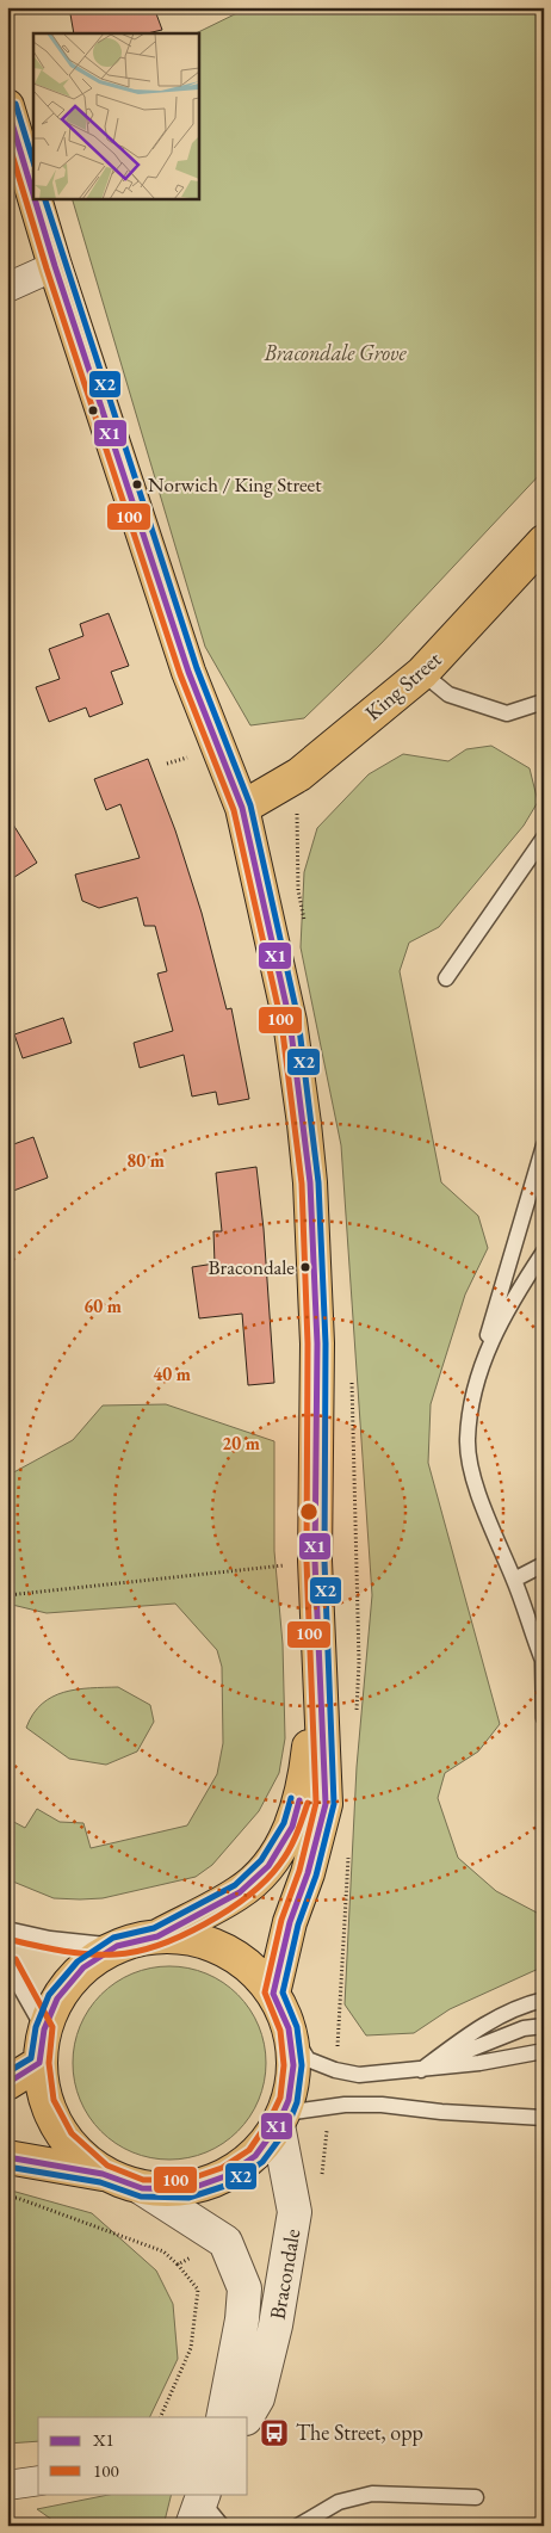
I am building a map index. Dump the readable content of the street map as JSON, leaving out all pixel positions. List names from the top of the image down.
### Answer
{
  "streets": {
    "main road": ["King Street"],
    "street": ["Bracondale"]
  },
  "parks": ["Bracondale Grove"],
  "places": {
    "other": ["Norwich / King Street", "Bracondale"],
    "bus stop": ["The Street, opp"]
  },
  "lines": ["transit line X2", "transit line X1", "transit line 100"],
  "legend": ["X1", "100"],
  "rings": [
    "80 m",
    "60 m",
    "40 m",
    "20 m"
  ]
}
